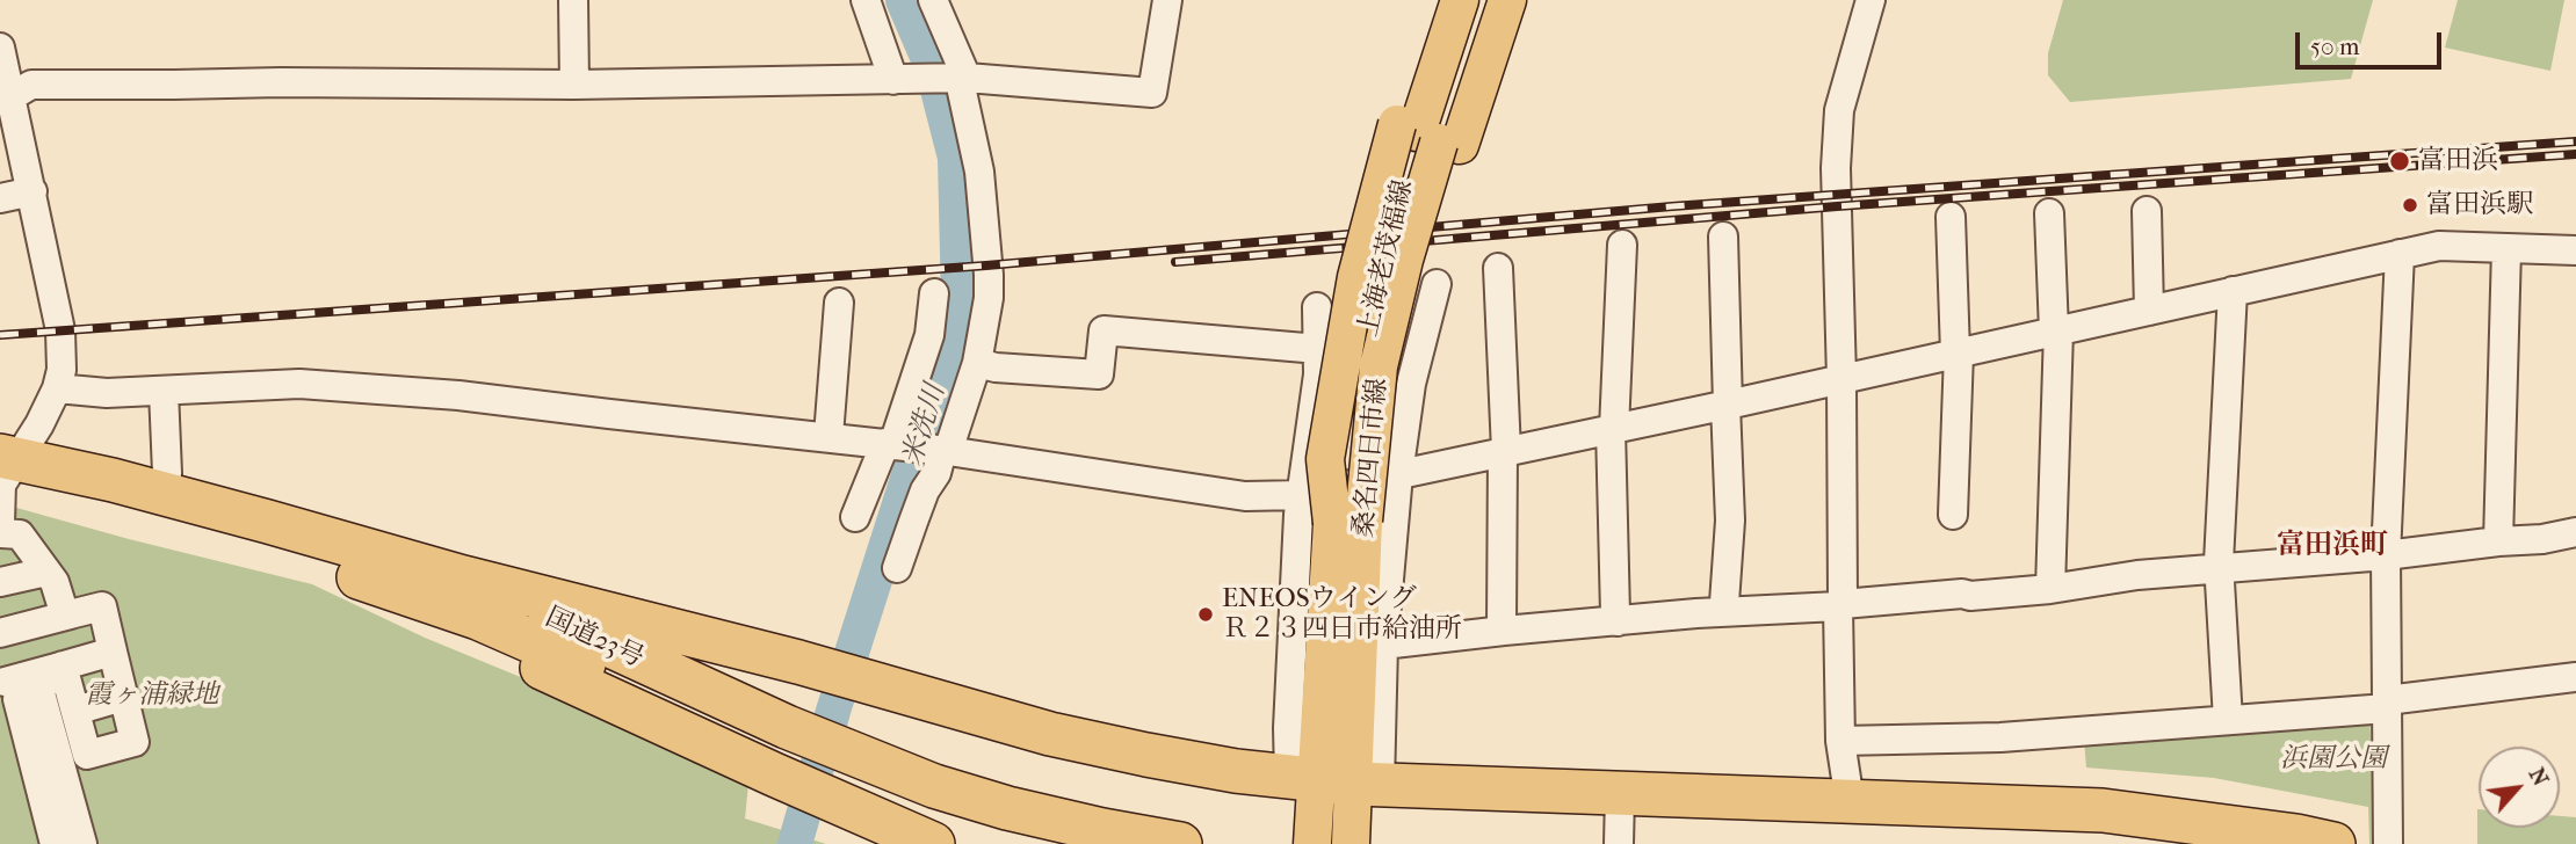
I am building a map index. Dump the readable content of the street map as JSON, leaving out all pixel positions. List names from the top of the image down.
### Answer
{
  "streets": {
    "highway": ["国道23号"],
    "main road": ["上海老茂福線", "桑名四日市線"]
  },
  "crossings": [
    ["上海老茂福線", "桑名四日市線"]
  ],
  "districts": ["富田浜町"],
  "water": ["米洗川"],
  "parks": ["霞ヶ浦緑地", "浜園公園"],
  "places": ["富田浜", "富田浜駅", "ENEOSウイング Ｒ２３四日市給油所"],
  "scale_bar": "50 m",
  "north": "top right"
}
